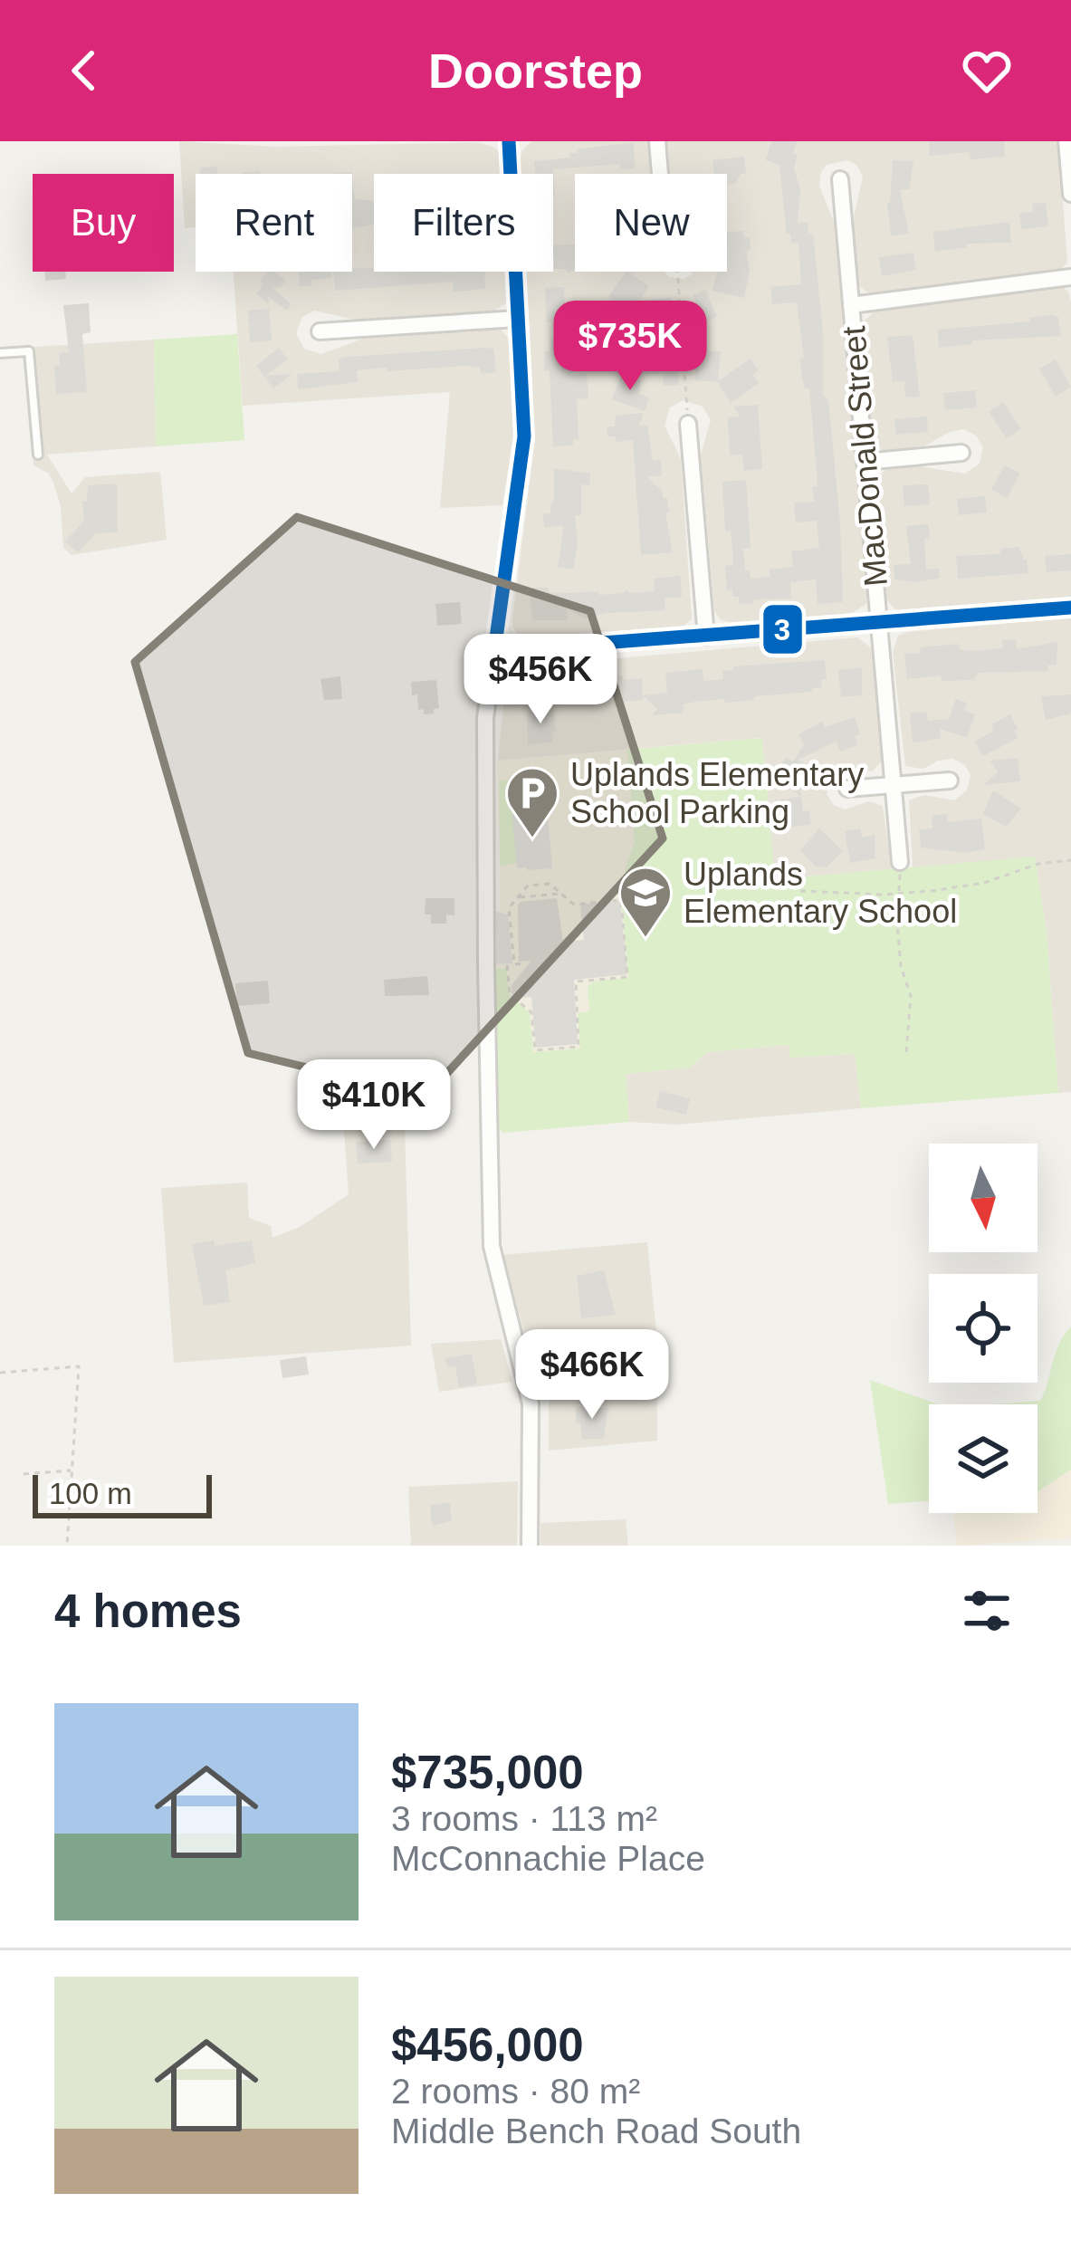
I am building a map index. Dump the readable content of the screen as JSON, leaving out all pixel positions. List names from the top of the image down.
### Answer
{
  "streets": {
    "street": ["MacDonald Street"]
  },
  "places": {
    "parking": ["Uplands Elementary School Parking"],
    "school or university": ["Uplands Elementary School"]
  },
  "lines": ["transit line 3"],
  "scale_bar": "100 m",
  "north": "bottom",
  "page": {
    "header": "Doorstep",
    "chip": [
      "Buy",
      "Rent",
      "Filters",
      "New"
    ],
    "price": [
      "$735K",
      "$456K",
      "$410K",
      "$466K"
    ],
    "scale": "100 m",
    "heading": "4 homes",
    "list": [
      {
        "name": "$735,000",
        "note": "3 rooms · 113 m² · McConnachie Place"
      },
      {
        "name": "$456,000",
        "note": "2 rooms · 80 m² · Middle Bench Road South"
      }
    ]
  }
}
